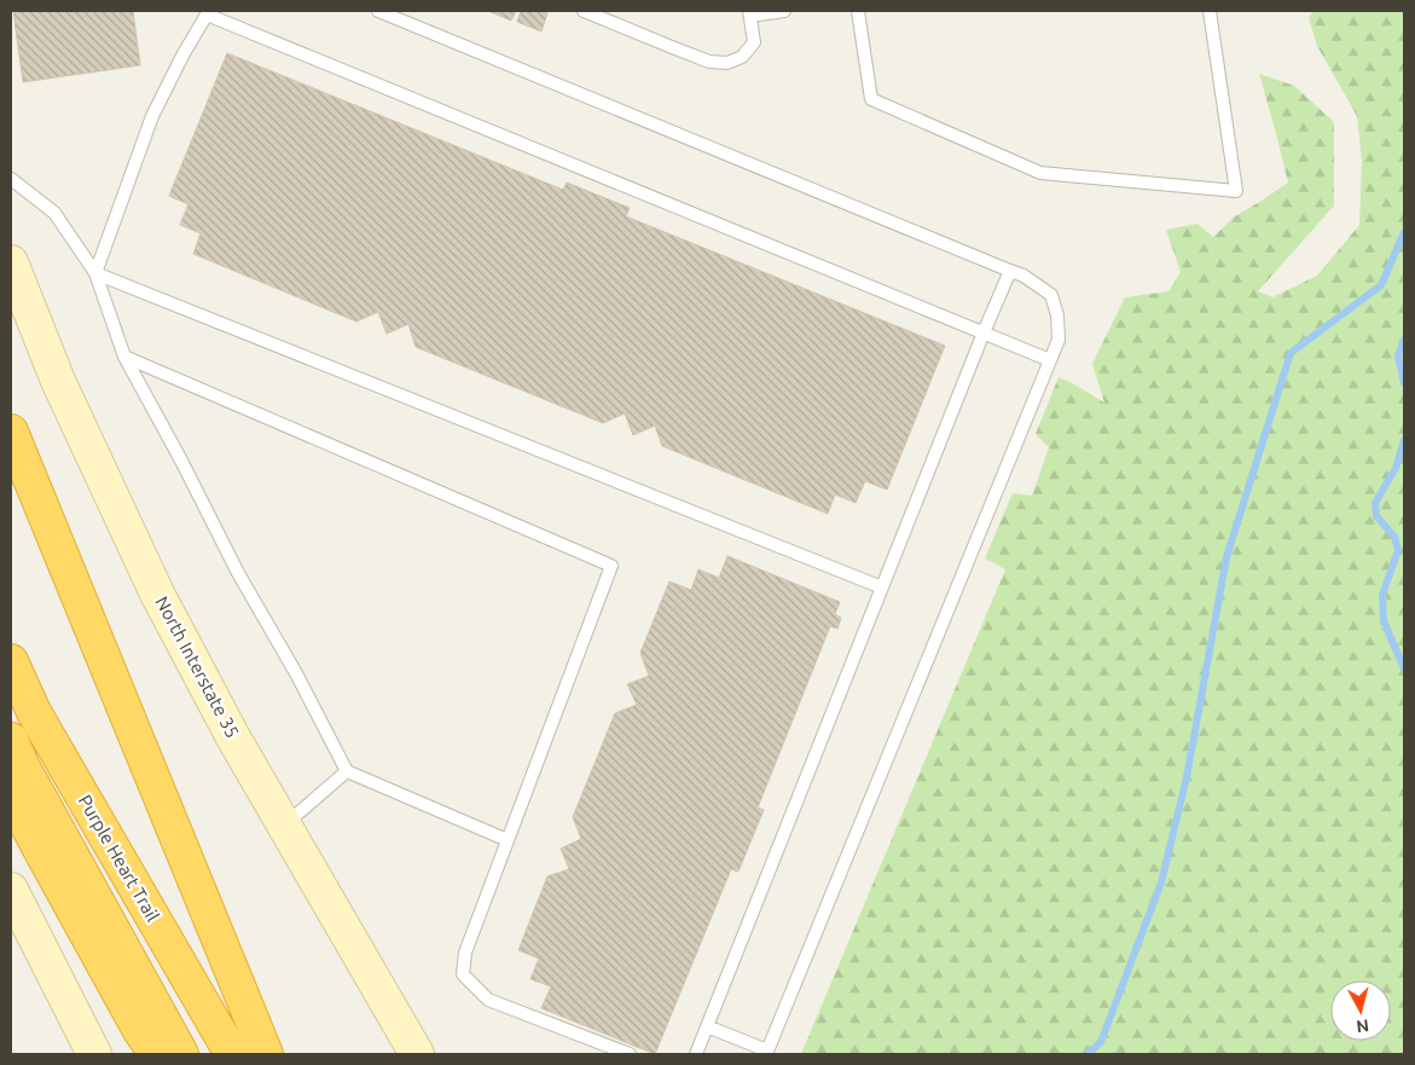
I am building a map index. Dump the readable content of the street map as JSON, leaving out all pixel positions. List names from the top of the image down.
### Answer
{
  "streets": {
    "highway": ["Purple Heart Trail"],
    "main road": ["North Interstate 35"]
  },
  "north": "bottom"
}
